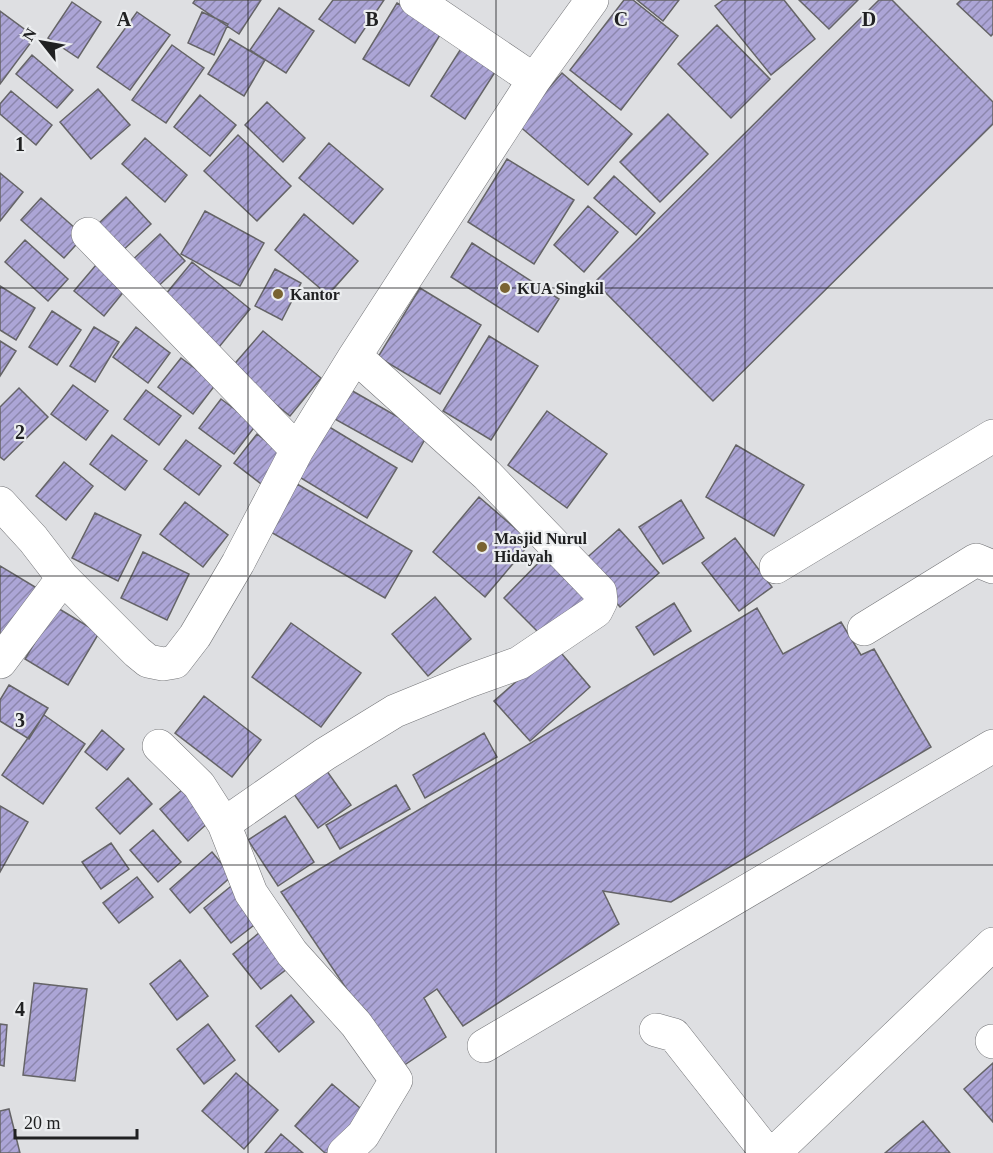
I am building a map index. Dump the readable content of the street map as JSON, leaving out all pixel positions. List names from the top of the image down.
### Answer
{
  "places": ["KUA Singkil", "Kantor", "Masjid Nurul Hidayah"],
  "scale_bar": "20 m",
  "north": "top left",
  "grid": {
    "columns": [
      "A",
      "B",
      "C",
      "D"
    ],
    "rows": [
      "1",
      "2",
      "3",
      "4"
    ]
  }
}
